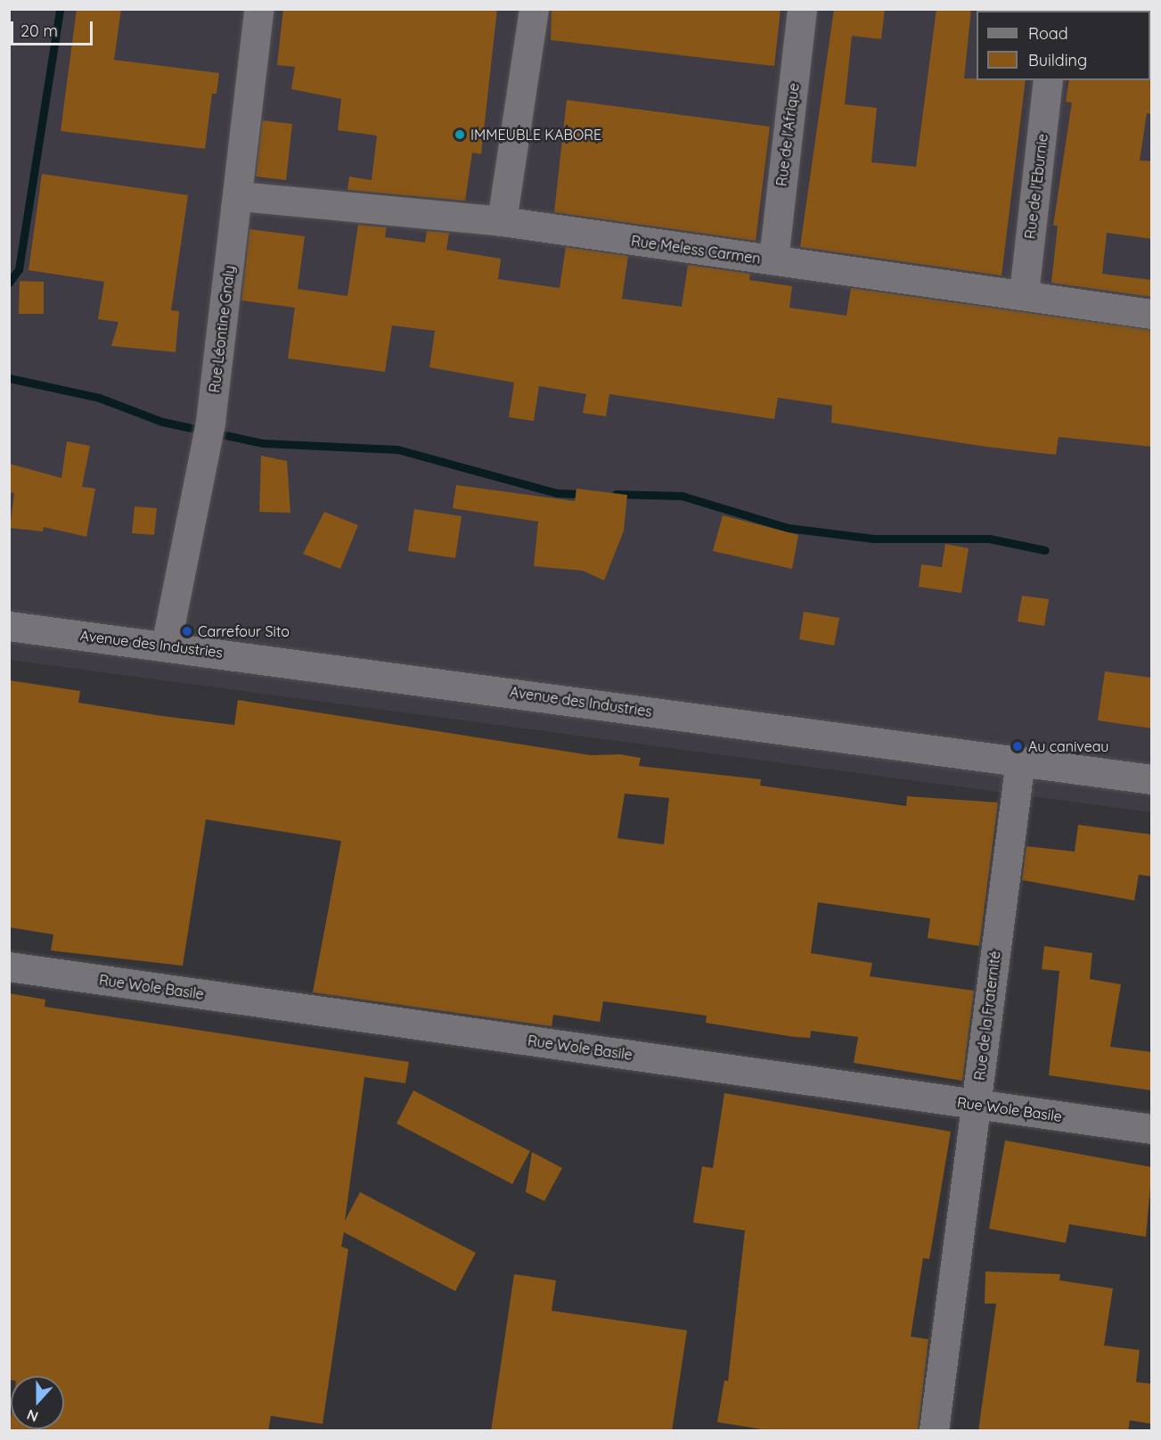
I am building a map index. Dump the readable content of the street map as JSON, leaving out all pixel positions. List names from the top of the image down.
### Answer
{
  "streets": {
    "street": [
      "Rue de l'Afrique",
      "Rue de l'Eburnie",
      "Rue Meless Carmen",
      "Rue Léontine Gnaly",
      "Avenue des Industries",
      "Rue Wole Basile",
      "Rue de la Fraternité"
    ]
  },
  "crossings": [
    ["Rue de l'Afrique", "Rue Meless Carmen"],
    ["Rue de l'Eburnie", "Rue Meless Carmen"],
    ["Rue Meless Carmen", "Rue Léontine Gnaly"],
    ["Rue Léontine Gnaly", "Avenue des Industries"],
    ["Avenue des Industries", "Rue de la Fraternité"],
    ["Rue Wole Basile", "Rue de la Fraternité"]
  ],
  "places": ["IMMEUBLE KABORE", "Carrefour Sito", "Au caniveau"],
  "legend": ["Road", "Building"],
  "scale_bar": "20 m",
  "north": "bottom"
}
